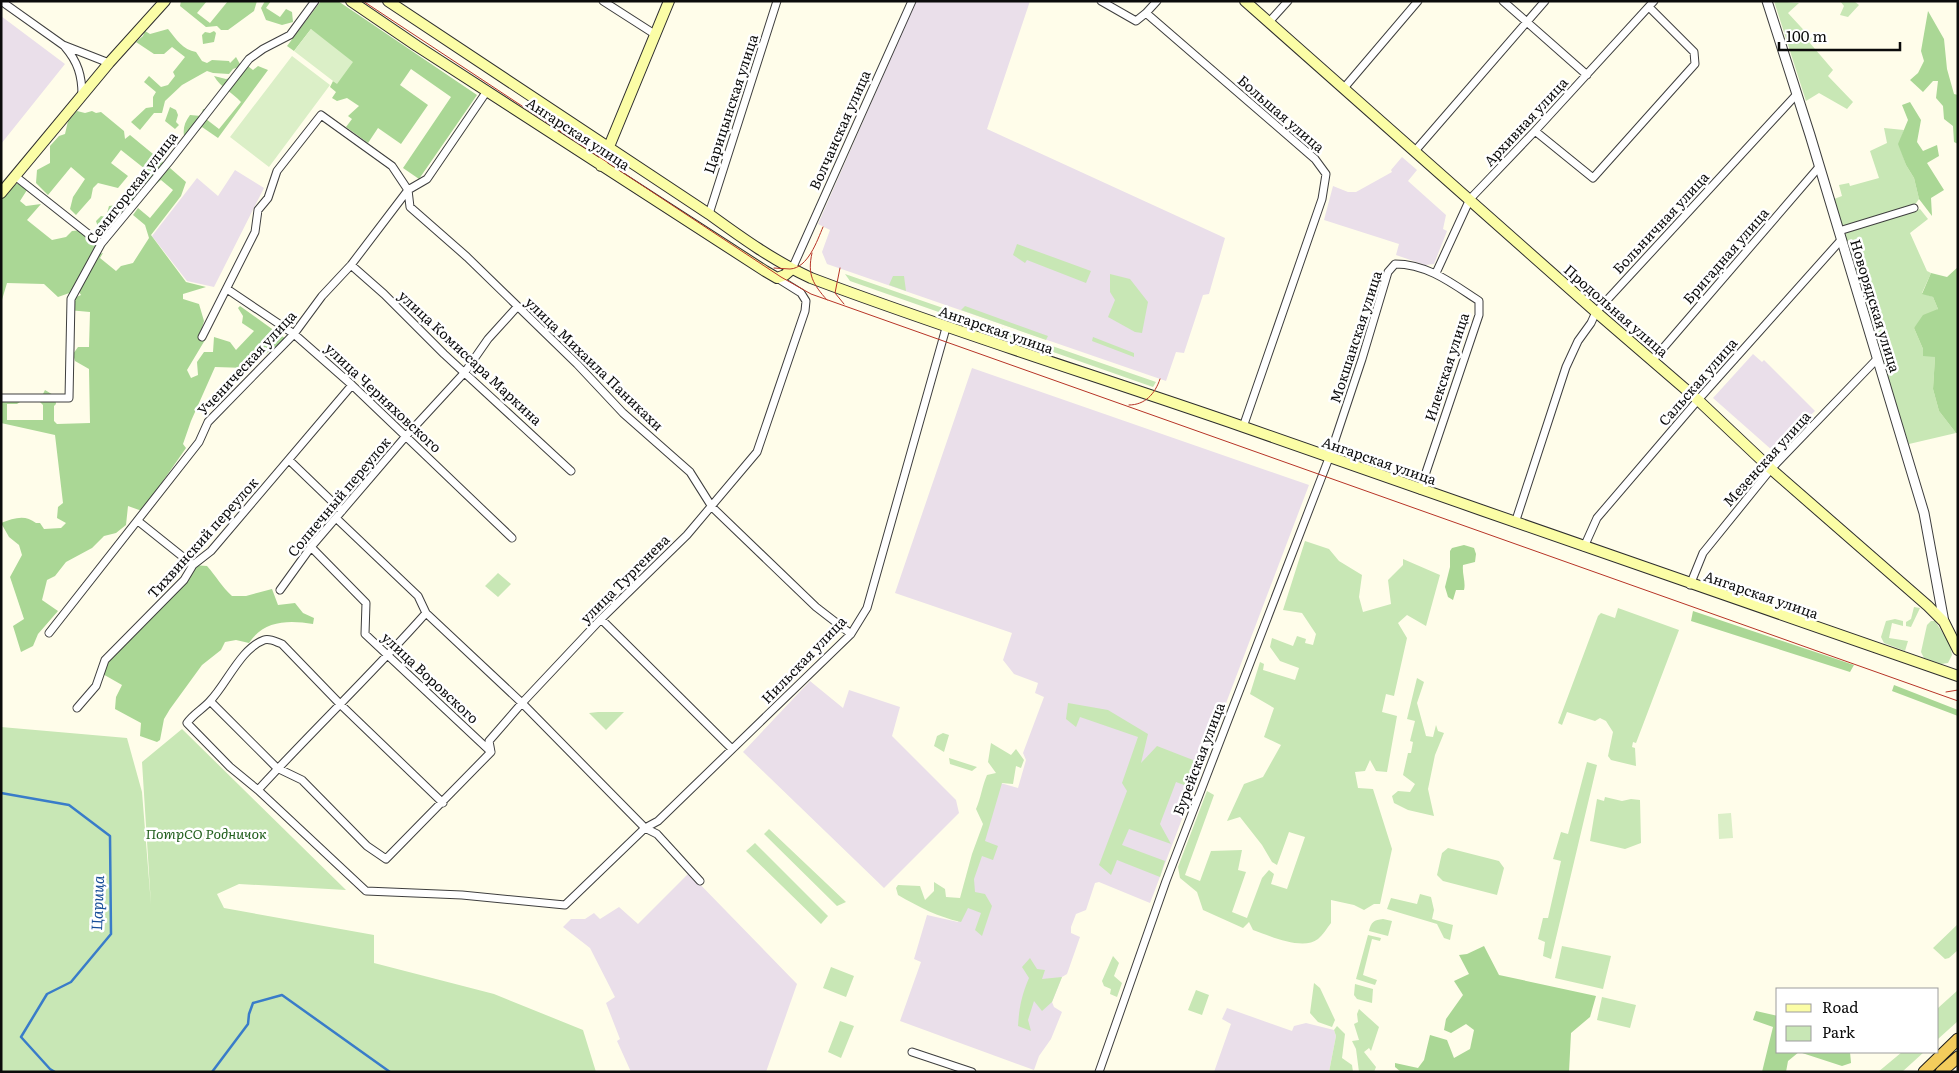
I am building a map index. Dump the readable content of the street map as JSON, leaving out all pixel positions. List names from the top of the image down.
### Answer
{
  "streets": {
    "main road": ["Ангарская улица", "Продольная улица"],
    "street": [
      "Царицынская улица",
      "Большая улица",
      "Архивная улица",
      "Волчанская улица",
      "Семигорская улица",
      "Больничная улица",
      "Бригадная улица",
      "Новорядская улица",
      "Мокшанская улица",
      "улица Комиссара Маркина",
      "Ученическая улица",
      "улица Михаила Паникахи",
      "Илекская улица",
      "Сальская улица",
      "улица Черняховского",
      "Мезенская улица",
      "Солнечный переулок",
      "Тихвинский переулок",
      "улица Тургенева",
      "Нильская улица",
      "улица Воровского",
      "Бурейская улица"
    ]
  },
  "crossings": [
    ["Царицынская улица", "Ангарская улица"],
    ["Большая улица", "Ангарская улица"],
    ["Архивная улица", "Продольная улица"],
    ["Архивная улица", "Мокшанская улица"],
    ["Архивная улица", "Илекская улица"],
    ["Волчанская улица", "Ангарская улица"],
    ["Волчанская улица", "улица Тургенева"],
    ["Ангарская улица", "Больничная улица"],
    ["Ангарская улица", "Мокшанская улица"],
    ["Ангарская улица", "Ученическая улица"],
    ["Ангарская улица", "Илекская улица"],
    ["Ангарская улица", "Сальская улица"],
    ["Ангарская улица", "Мезенская улица"],
    ["Ангарская улица", "улица Тургенева"],
    ["Ангарская улица", "Нильская улица"],
    ["Ангарская улица", "Бурейская улица"],
    ["Больничная улица", "Новорядская улица"],
    ["Больничная улица", "Продольная улица"],
    ["Бригадная улица", "Новорядская улица"],
    ["Бригадная улица", "Продольная улица"],
    ["Новорядская улица", "Продольная улица"],
    ["Новорядская улица", "Сальская улица"],
    ["Новорядская улица", "Мезенская улица"],
    ["Продольная улица", "Сальская улица"],
    ["Продольная улица", "Мезенская улица"],
    ["Мокшанская улица", "Илекская улица"],
    ["Мокшанская улица", "Бурейская улица"],
    ["улица Комиссара Маркина", "Ученическая улица"],
    ["улица Комиссара Маркина", "Солнечный переулок"],
    ["Ученическая улица", "улица Михаила Паникахи"],
    ["Ученическая улица", "улица Черняховского"],
    ["улица Михаила Паникахи", "улица Черняховского"],
    ["улица Михаила Паникахи", "Солнечный переулок"],
    ["улица Михаила Паникахи", "улица Тургенева"],
    ["улица Михаила Паникахи", "Нильская улица"],
    ["улица Черняховского", "Солнечный переулок"],
    ["улица Черняховского", "Тихвинский переулок"],
    ["Солнечный переулок", "улица Воровского"],
    ["улица Тургенева", "улица Воровского"]
  ],
  "water": ["Царица"],
  "parks": ["ПотрСО Родничок"],
  "legend": ["Road", "Park"],
  "scale_bar": "100 m"
}
